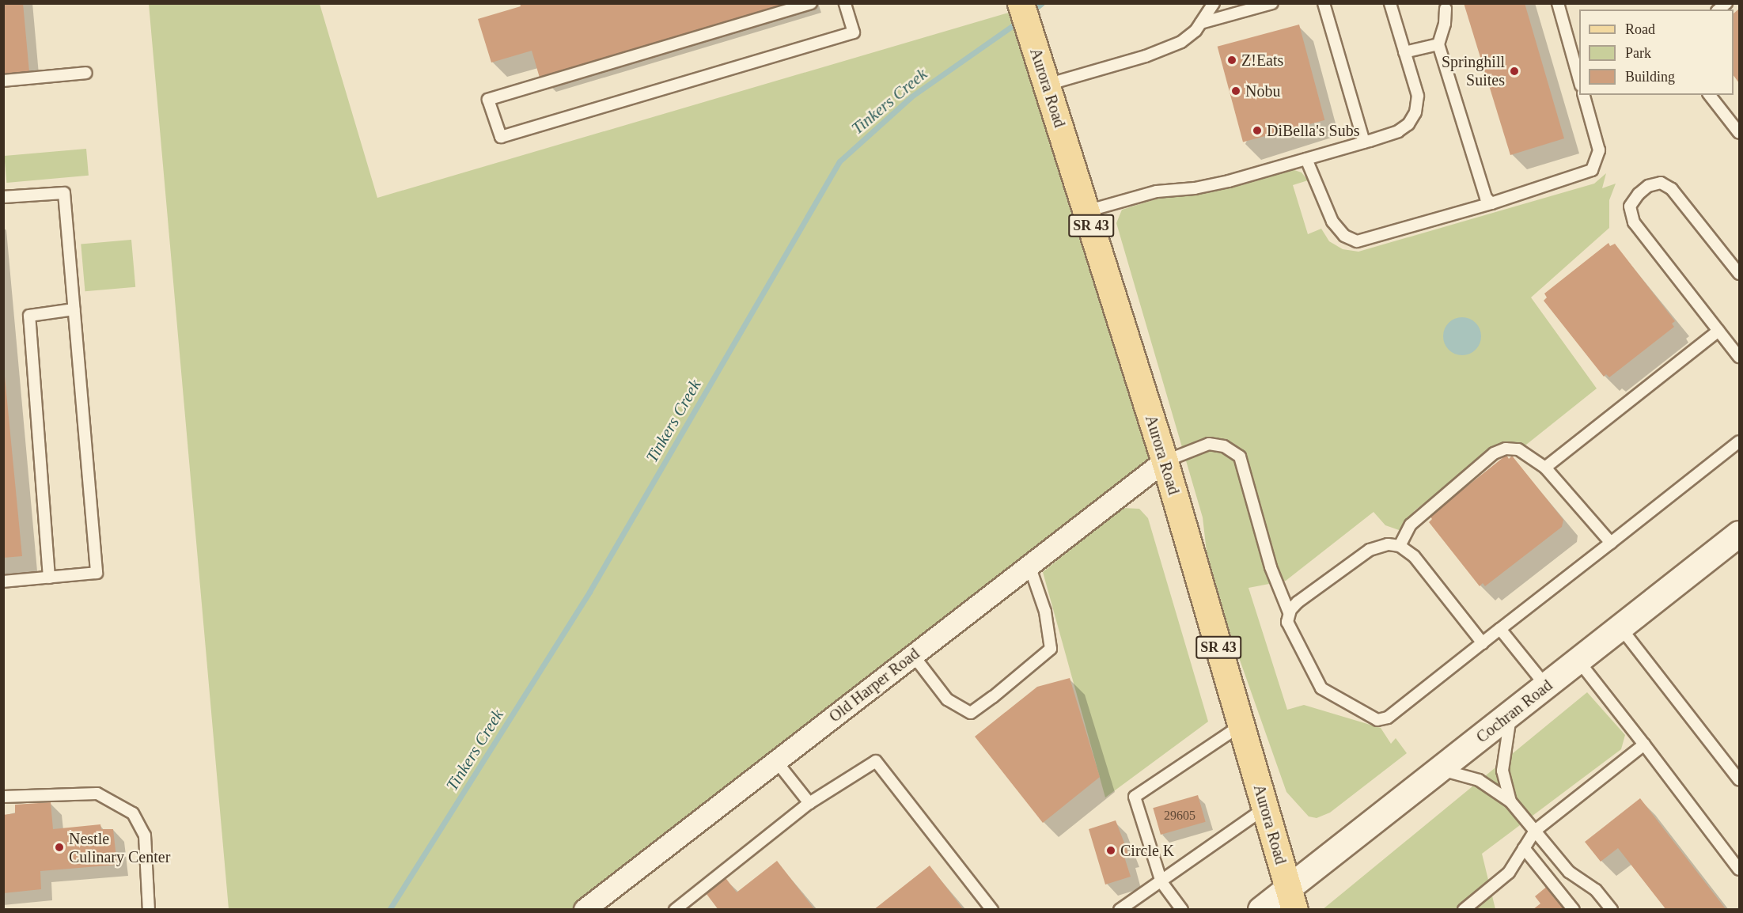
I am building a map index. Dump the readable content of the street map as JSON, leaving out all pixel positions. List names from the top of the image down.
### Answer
{
  "streets": {
    "main road": ["Aurora Road", "SR 43"],
    "street": ["Old Harper Road", "Cochran Road"]
  },
  "crossings": [
    ["Aurora Road", "Old Harper Road"],
    ["Aurora Road", "Cochran Road"]
  ],
  "water": ["Tinkers Creek"],
  "places": [
    "Z!Eats",
    "Springhill Suites",
    "Nobu",
    "DiBella's Subs",
    "Nestle Culinary Center",
    "Circle K"
  ],
  "house_numbers": ["29605"],
  "legend": ["Road", "Park", "Building"]
}
